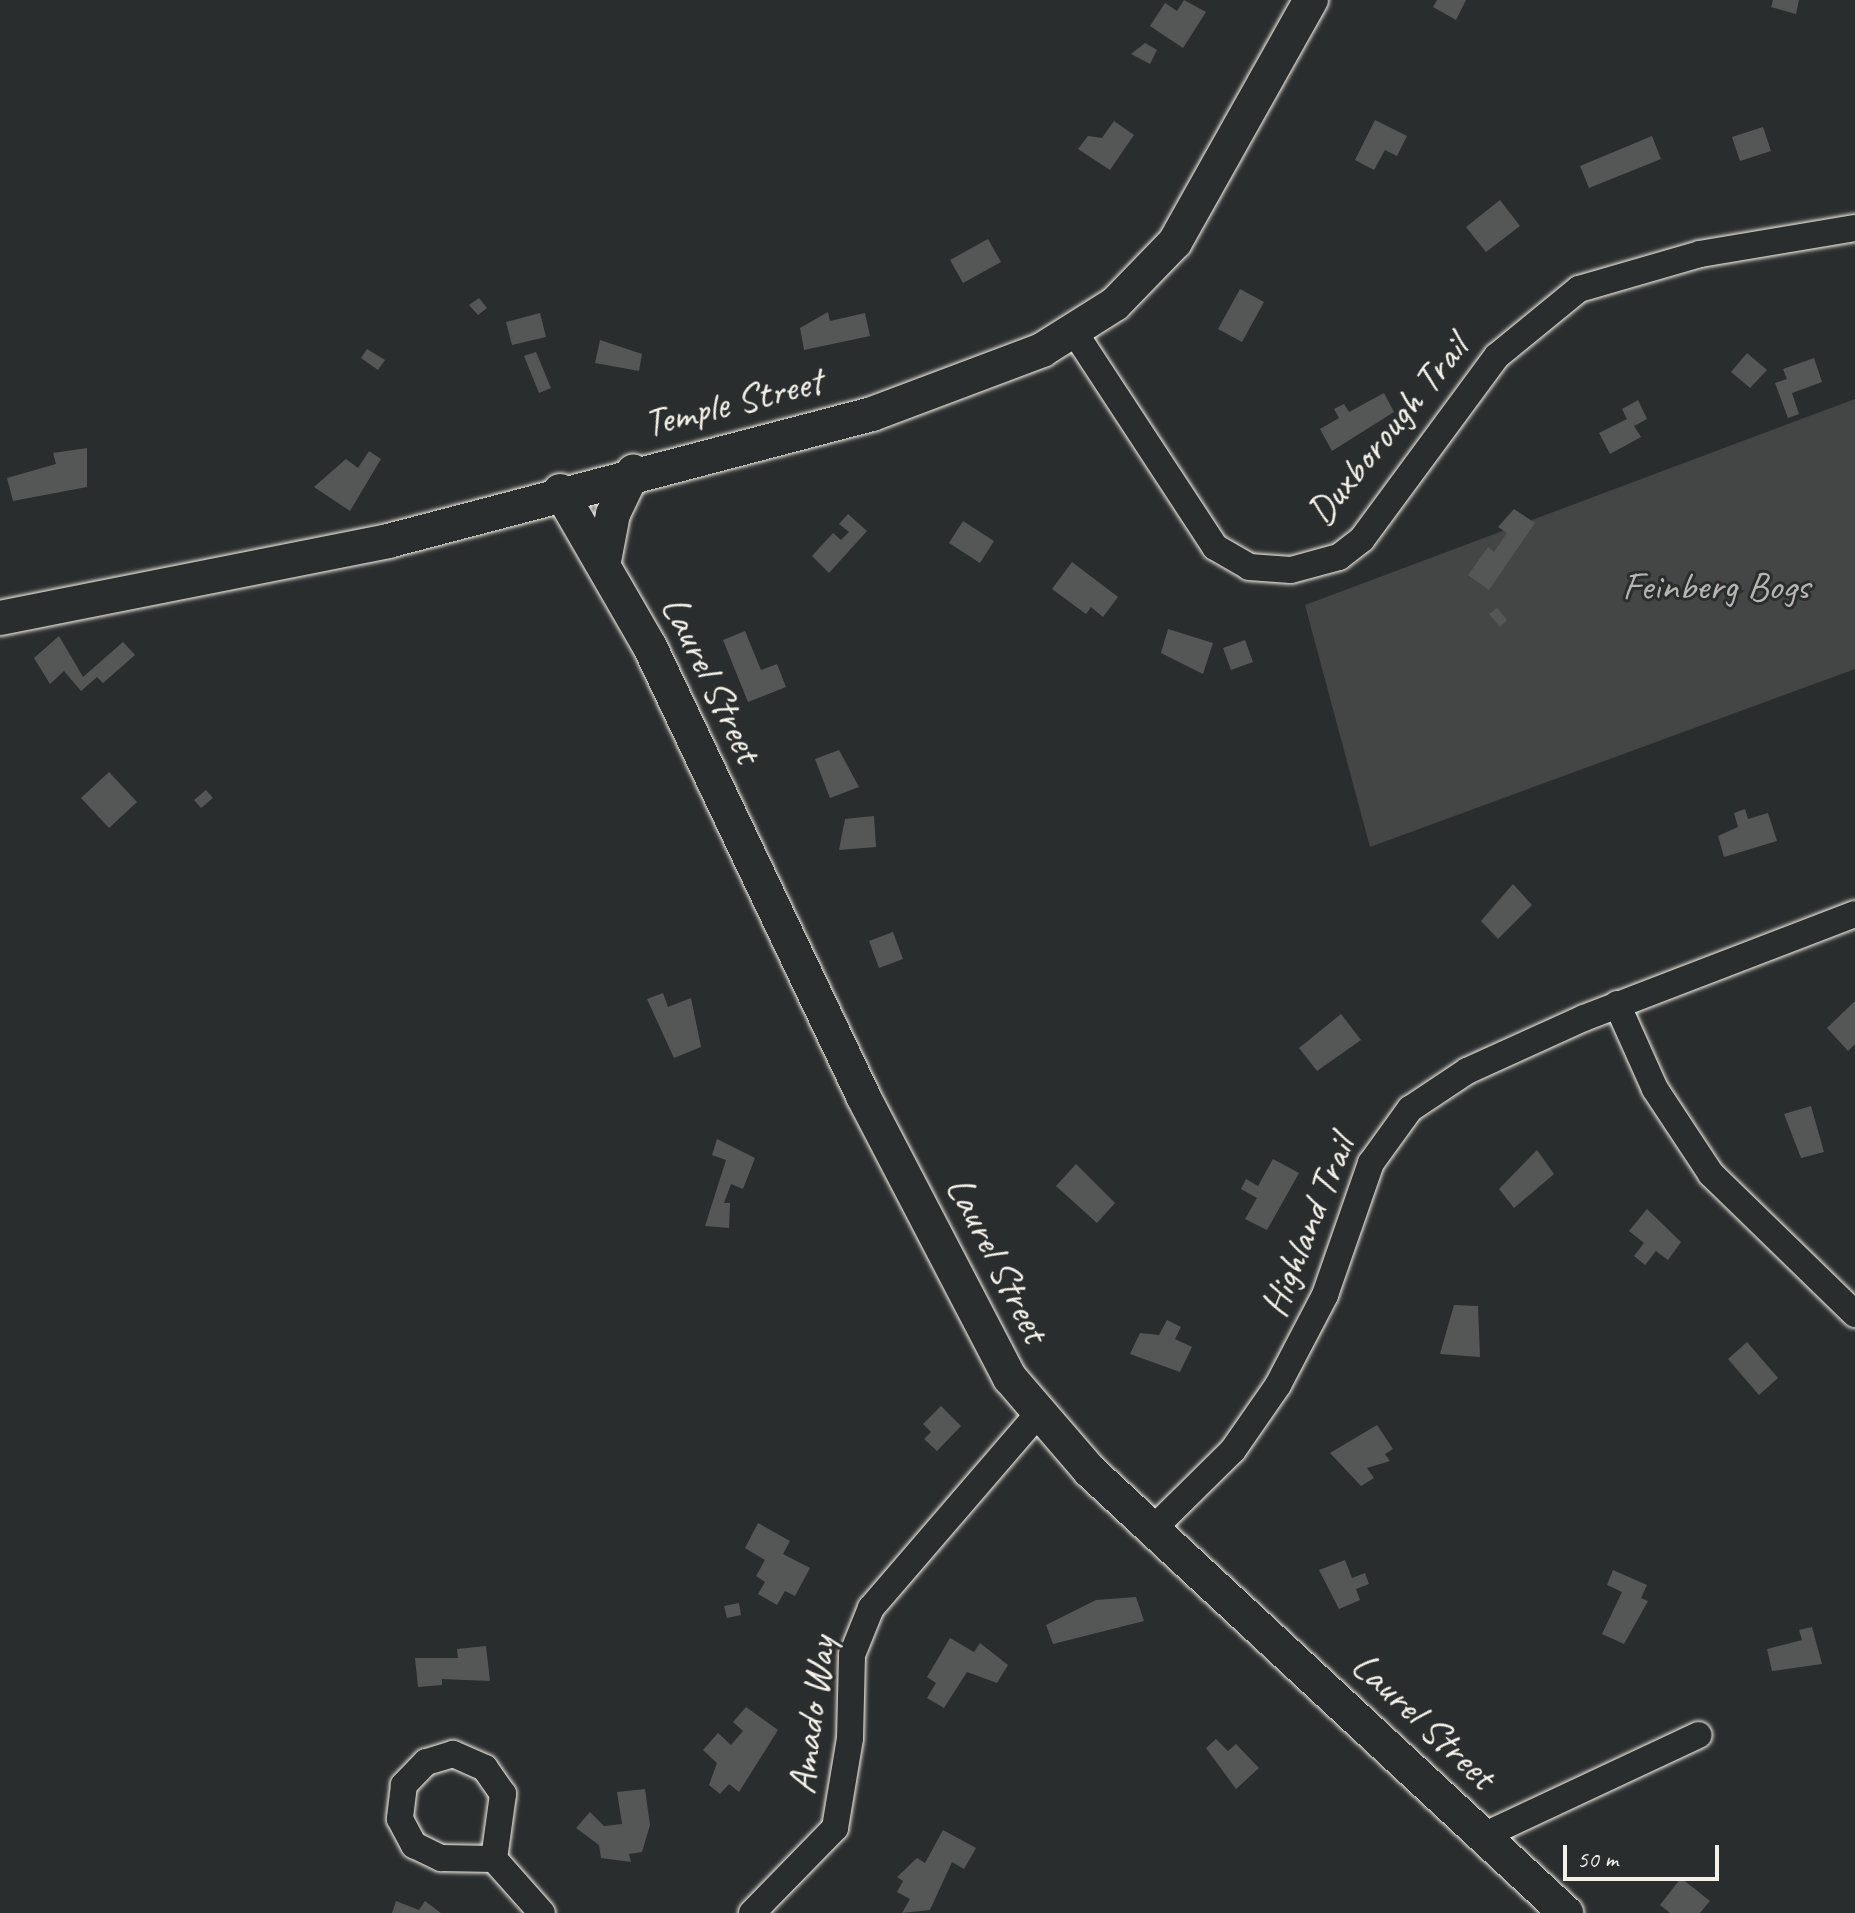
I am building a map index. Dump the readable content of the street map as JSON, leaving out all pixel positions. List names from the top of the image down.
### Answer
{
  "streets": {
    "main road": ["Temple Street", "Laurel Street"],
    "street": ["Duxborough Trail", "Highland Trail", "Amado Way"]
  },
  "crossings": [
    ["Temple Street", "Duxborough Trail"],
    ["Temple Street", "Laurel Street"],
    ["Laurel Street", "Highland Trail"],
    ["Laurel Street", "Amado Way"]
  ],
  "parks": ["Feinberg Bogs"],
  "scale_bar": "50 m"
}
